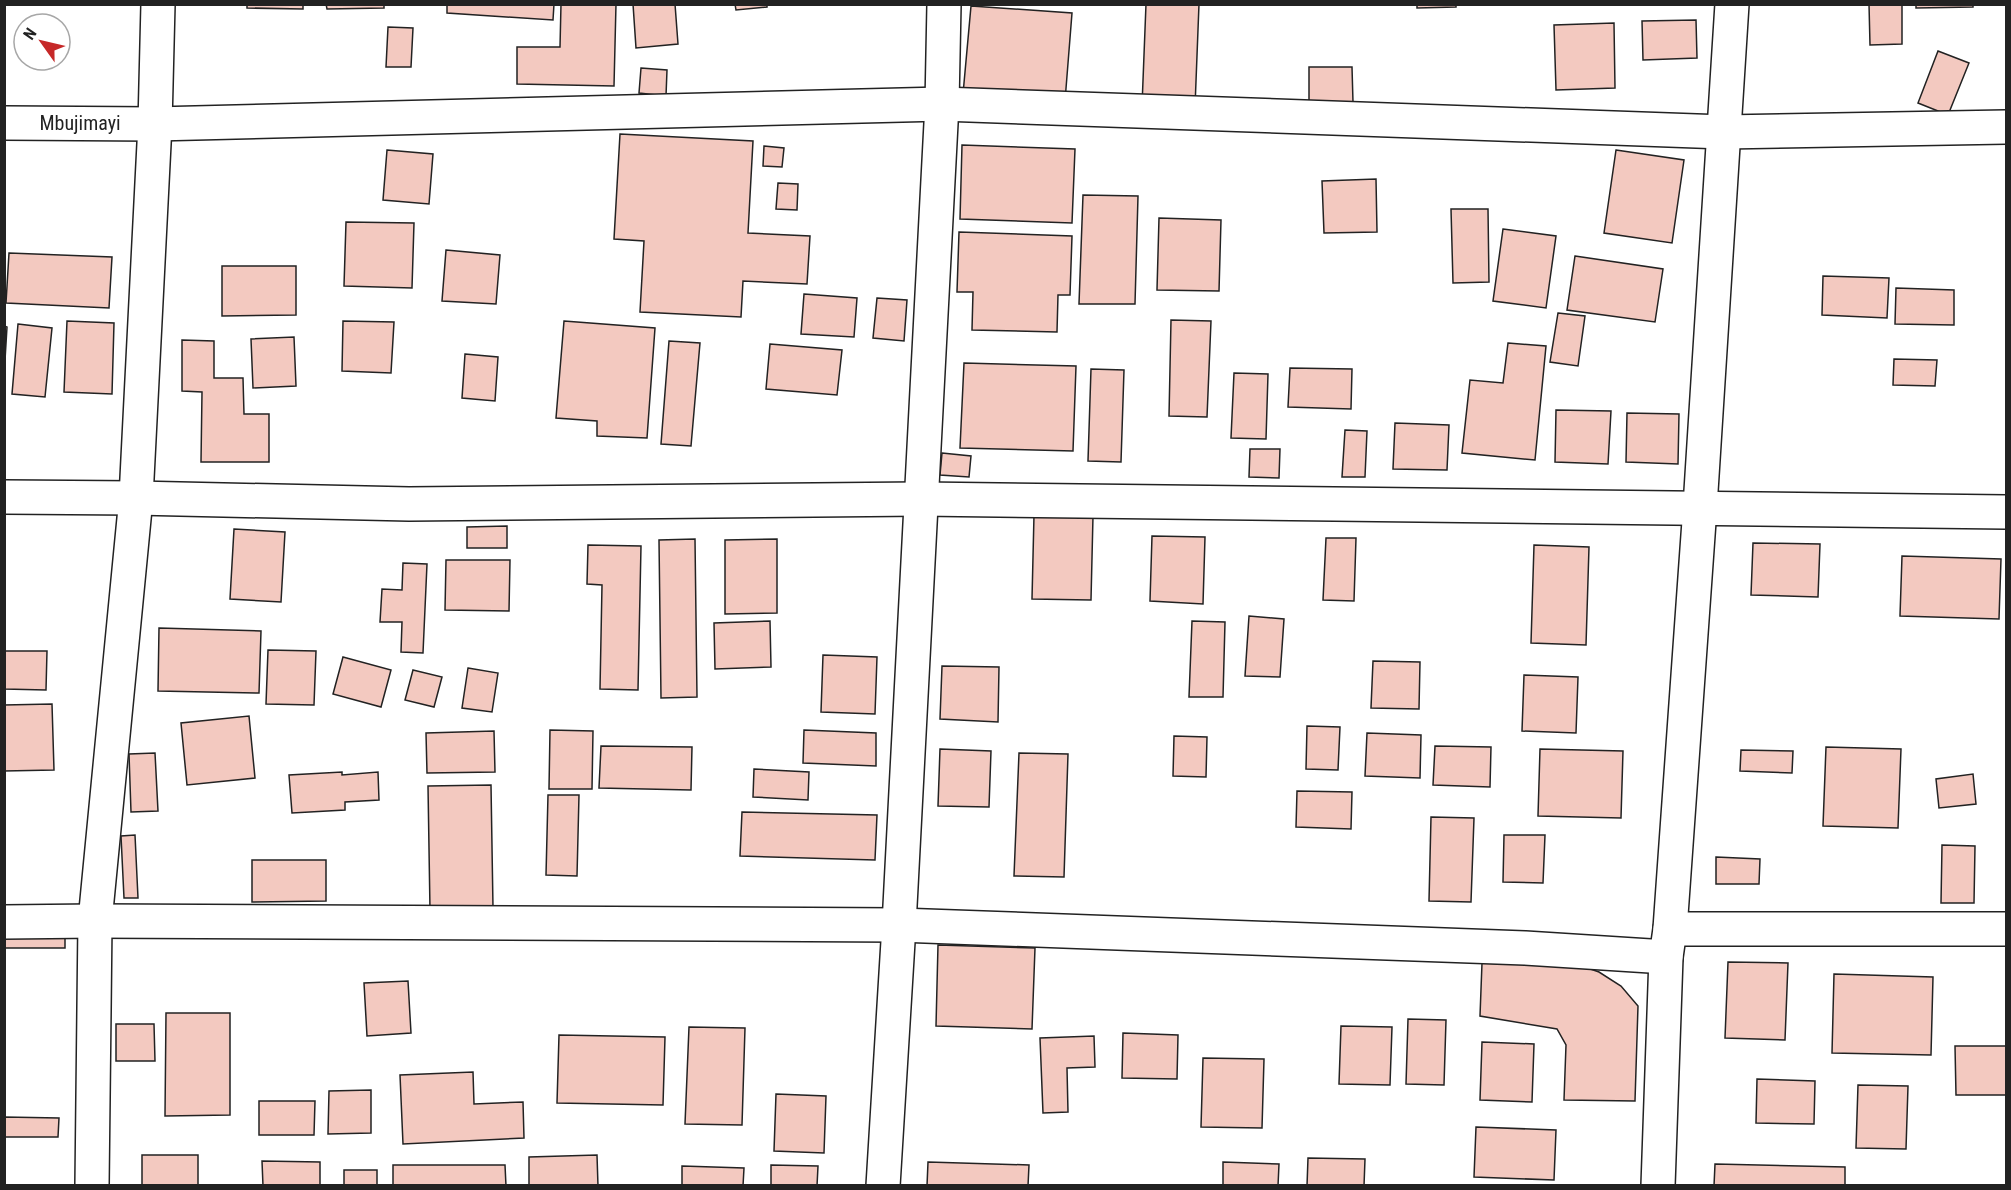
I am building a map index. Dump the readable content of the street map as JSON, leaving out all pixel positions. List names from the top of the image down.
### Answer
{
  "streets": {
    "street": ["Mbujimayi"]
  },
  "north": "top left"
}
